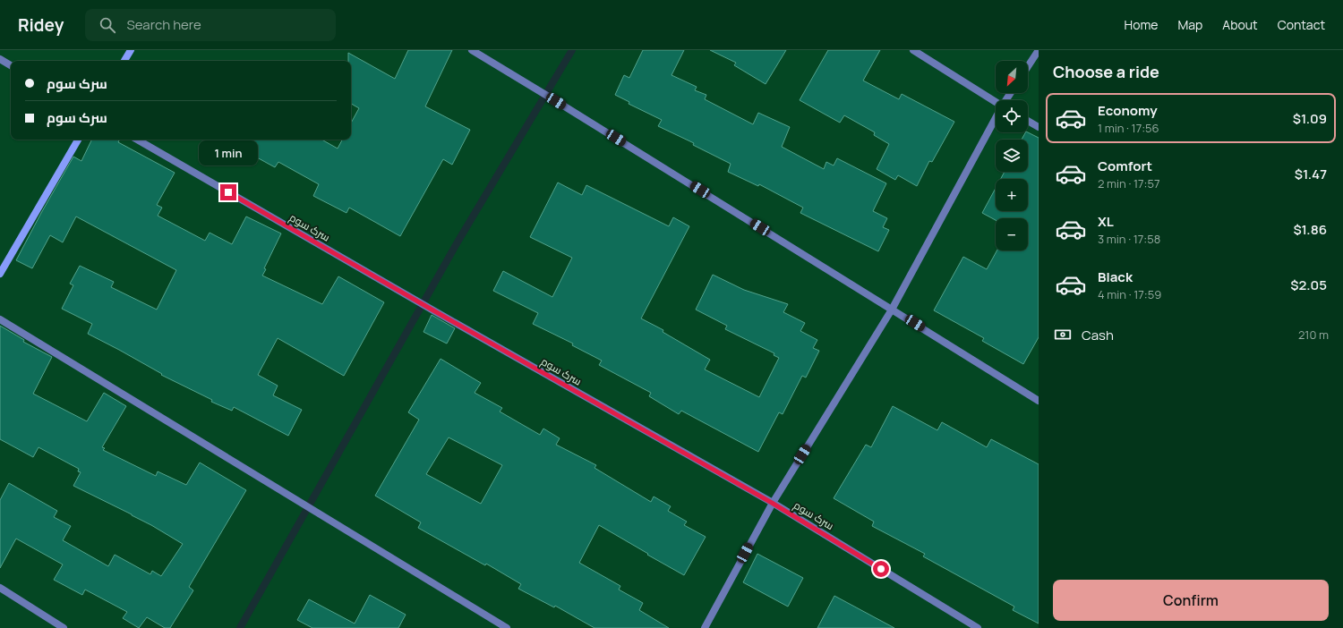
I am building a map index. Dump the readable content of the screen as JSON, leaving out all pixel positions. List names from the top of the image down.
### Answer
{
  "streets": {
    "street": ["سرک سوم"]
  },
  "north": "bottom left",
  "page": {
    "header": "Ridey",
    "search": "Search here",
    "nav": [
      "Home",
      "Map",
      "About",
      "Contact"
    ],
    "heading": "Choose a ride",
    "map_buttons": ["+", "−"],
    "banner": ["سرک سوم", "سرک سوم"],
    "list": [
      {
        "name": "Economy",
        "note": "1 min · 17:56",
        "value": "$1.09"
      },
      {
        "name": "Comfort",
        "note": "2 min · 17:57",
        "value": "$1.47"
      },
      {
        "name": "XL",
        "note": "3 min · 17:58",
        "value": "$1.86"
      },
      {
        "name": "Black",
        "note": "4 min · 17:59",
        "value": "$2.05"
      }
    ],
    "bubble": "1 min",
    "pay": ["Cash", "210 m"],
    "buttons": "Confirm"
  }
}
